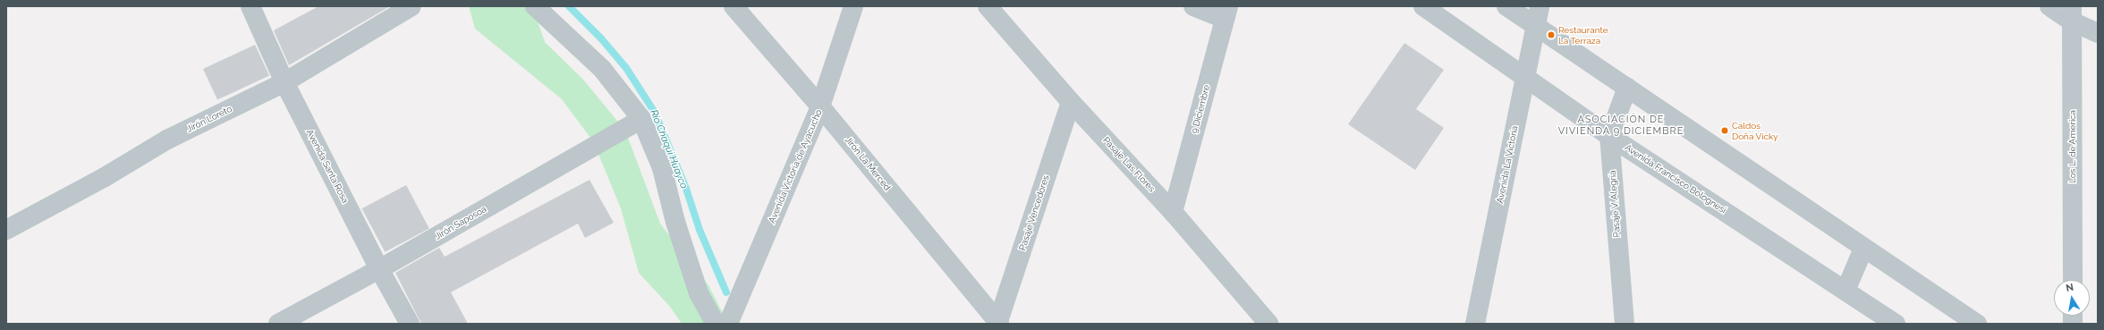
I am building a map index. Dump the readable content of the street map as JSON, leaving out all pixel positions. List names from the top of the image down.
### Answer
{
  "streets": {
    "street": [
      "9 Diciembre",
      "Jirón Loreto",
      "Los L. de America",
      "Jirón La Merced",
      "Pasaje Las Flores",
      "Avenida La Victoria",
      "Avenida Santa Rosa",
      "Avenida Victoria de Ayacucho",
      "Avenida Francisco Bolognesi",
      "Pasaje V. Alegría",
      "Pasaje Vencedores",
      "Jirón Saposoa"
    ]
  },
  "crossings": [
    ["9 Diciembre", "Pasaje Las Flores"],
    ["Jirón Loreto", "Avenida Santa Rosa"],
    ["Jirón La Merced", "Avenida Victoria de Ayacucho"],
    ["Jirón La Merced", "Pasaje Vencedores"],
    ["Pasaje Las Flores", "Pasaje Vencedores"],
    ["Avenida La Victoria", "Avenida Francisco Bolognesi"],
    ["Avenida Santa Rosa", "Jirón Saposoa"],
    ["Avenida Francisco Bolognesi", "Pasaje V. Alegría"]
  ],
  "districts": ["ASOCIACIÓN DE VIVIENDA 9 DICIEMBRE"],
  "water": ["Río Chaqui Huayco"],
  "places": ["Restaurante La Terraza", "Caldos Doña Vicky"],
  "north": "top"
}
